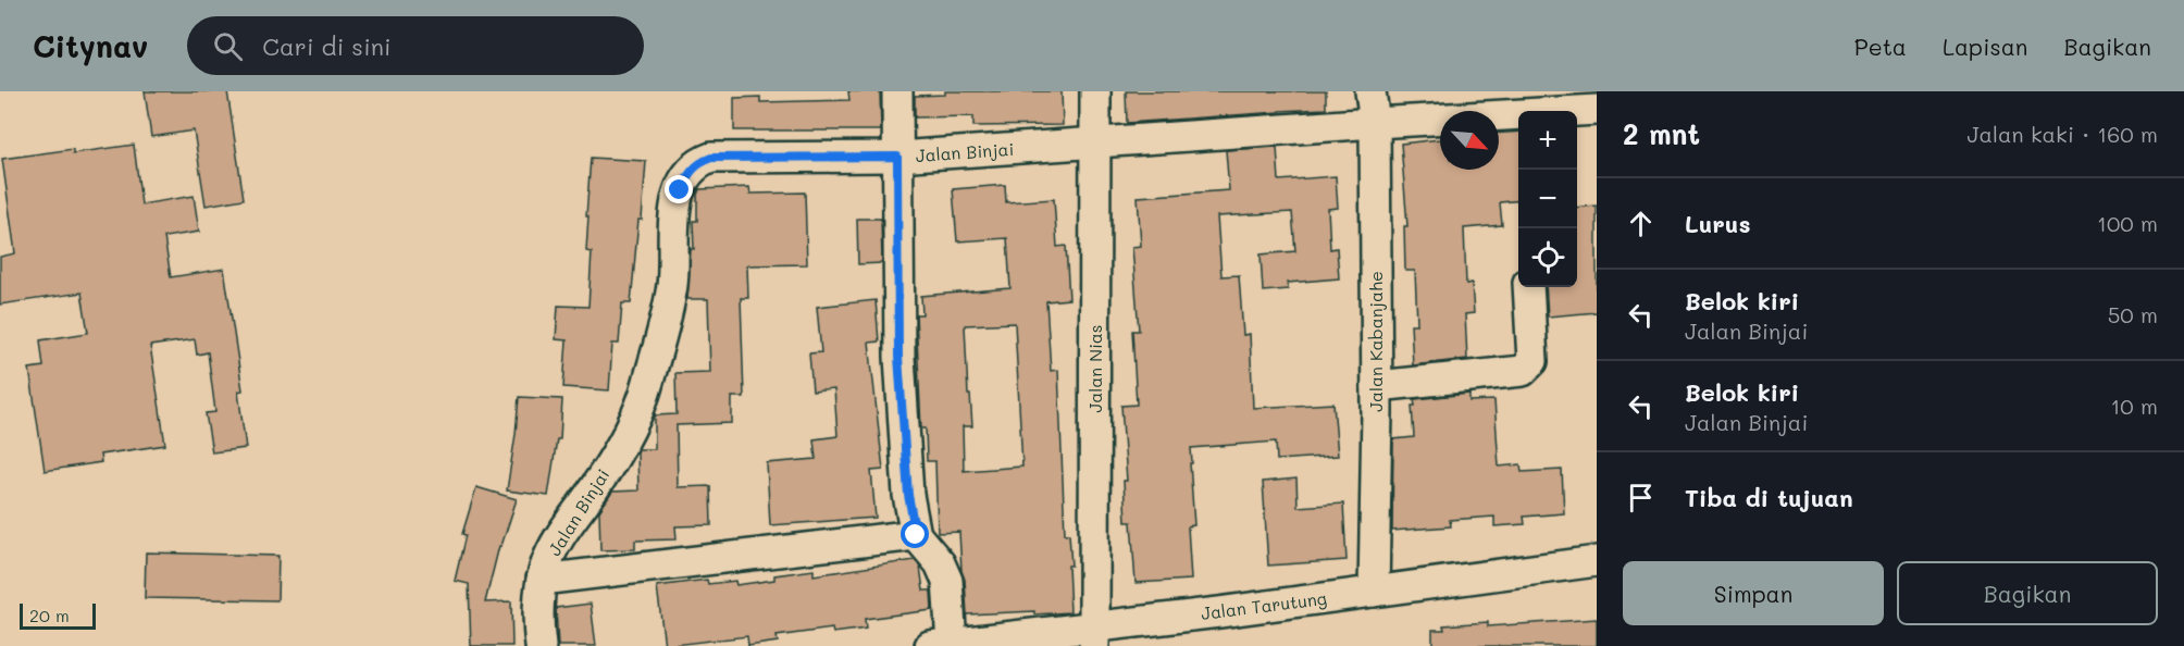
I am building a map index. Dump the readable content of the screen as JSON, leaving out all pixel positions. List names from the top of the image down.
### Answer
{
  "streets": {
    "street": [
      "Jalan Binjai",
      "Jalan Kabanjahe",
      "Jalan Nias",
      "Jalan Tarutung"
    ]
  },
  "crossings": [
    ["Jalan Binjai", "Jalan Kabanjahe"],
    ["Jalan Binjai", "Jalan Nias"],
    ["Jalan Kabanjahe", "Jalan Tarutung"],
    ["Jalan Nias", "Jalan Tarutung"]
  ],
  "scale_bar": "20 m",
  "north": "bottom right",
  "page": {
    "header": "Citynav",
    "search": "Cari di sini",
    "nav": ["Peta", "Lapisan", "Bagikan"],
    "heading": ["2 mnt", "Jalan kaki · 160 m"],
    "map_buttons": ["+", "−"],
    "list": [
      ["Lurus", "100 m"],
      ["Belok kiri", "Jalan Binjai", "50 m"],
      ["Belok kiri", "Jalan Binjai", "10 m"],
      "Tiba di tujuan"
    ],
    "buttons": ["Simpan", "Bagikan"],
    "scale": "20 m"
  }
}
